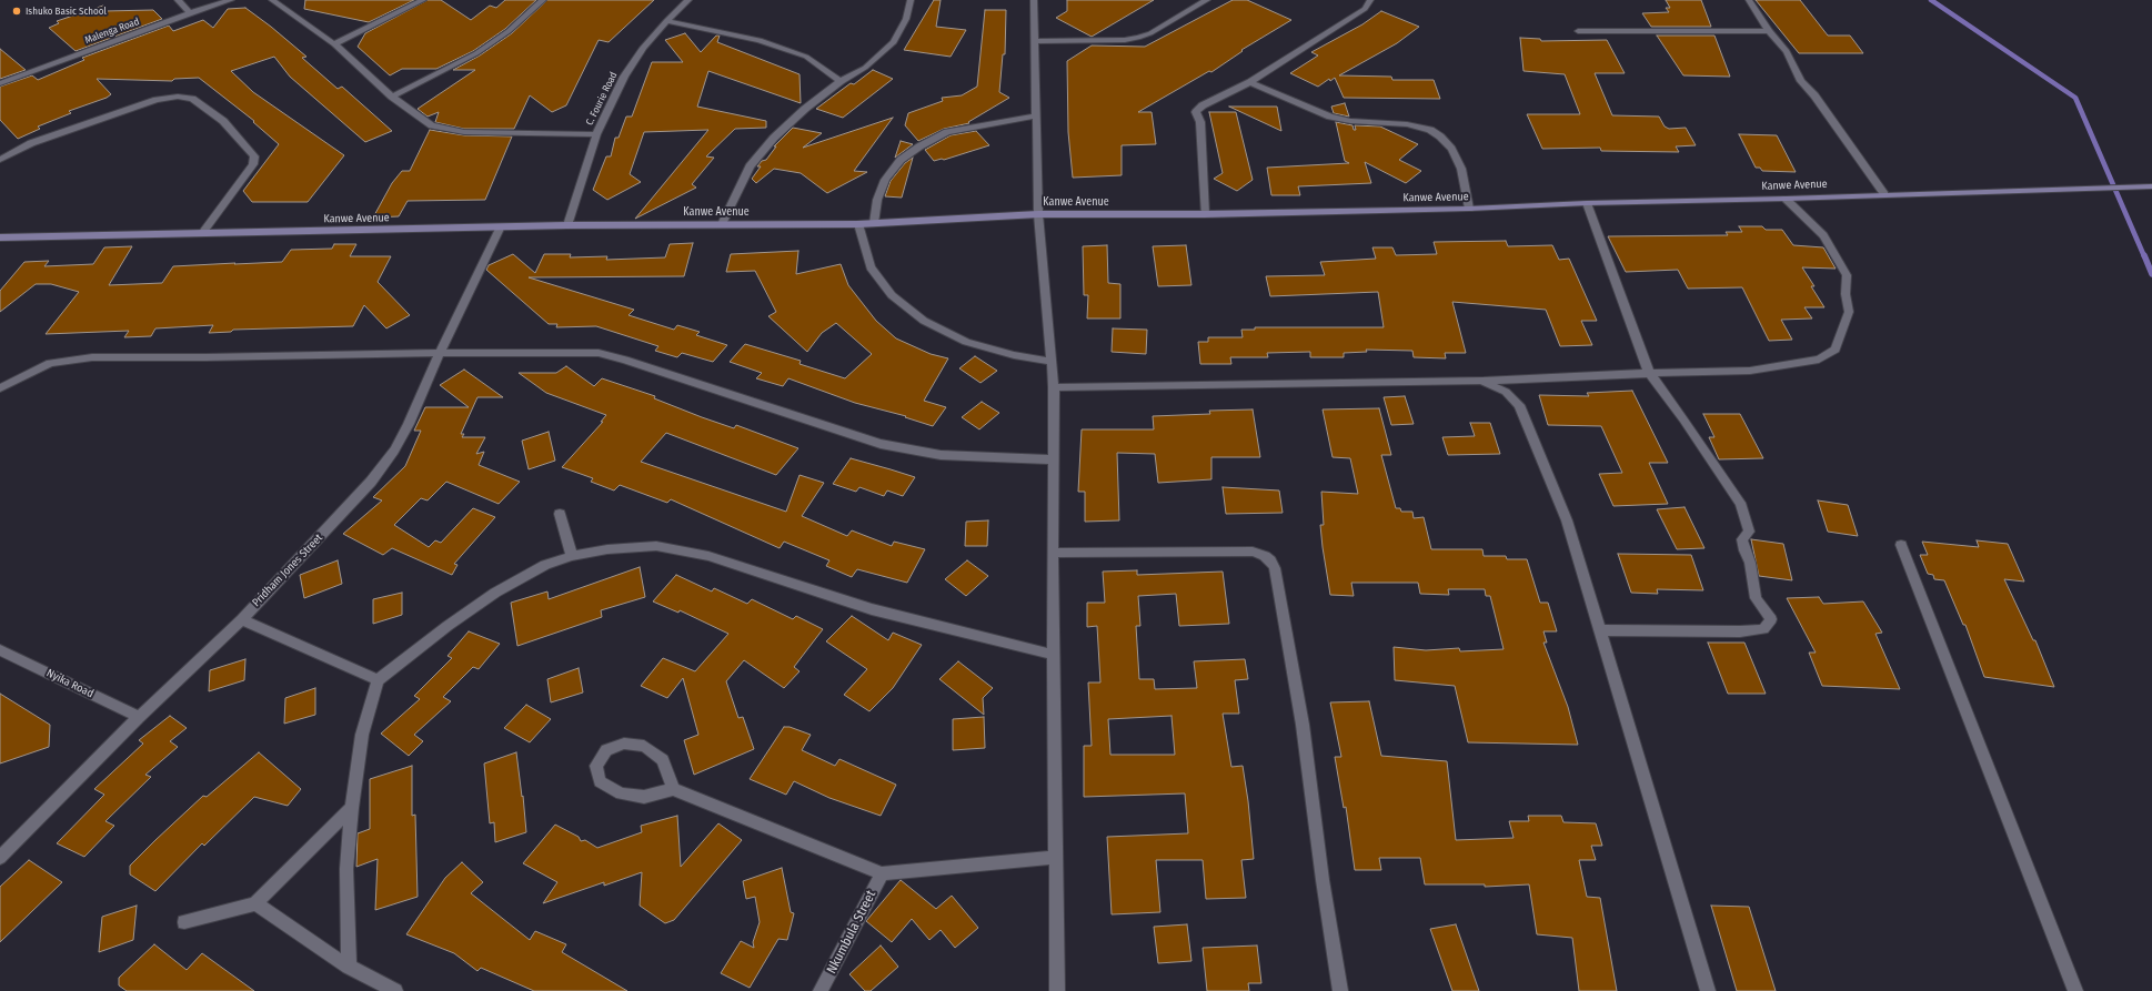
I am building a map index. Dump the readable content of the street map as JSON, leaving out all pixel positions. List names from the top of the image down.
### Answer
{
  "streets": {
    "main road": ["Kanwe Avenue"],
    "street": [
      "Malenga Road",
      "C. Fourie Road",
      "Pridham Jones Street",
      "Nyika Road",
      "Nkumbula Street"
    ]
  },
  "crossings": [
    ["C. Fourie Road", "Kanwe Avenue"],
    ["Kanwe Avenue", "Pridham Jones Street"],
    ["Pridham Jones Street", "Nyika Road"]
  ],
  "places": ["Ishuko Basic School"]
}
